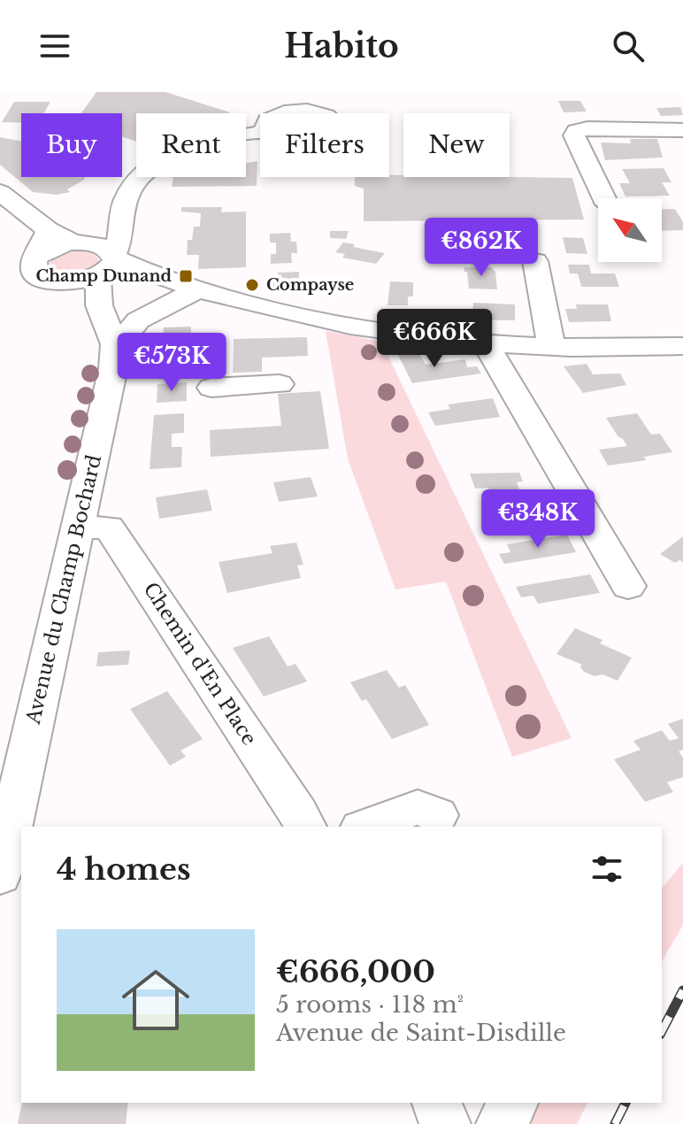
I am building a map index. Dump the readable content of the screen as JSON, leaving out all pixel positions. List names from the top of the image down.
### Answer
{
  "streets": {
    "street": ["Avenue du Champ Bochard", "Chemin d'En Place"]
  },
  "crossings": [
    ["Avenue du Champ Bochard", "Chemin d'En Place"]
  ],
  "places": {
    "transit": ["Champ Dunand"],
    "other": ["Compayse"]
  },
  "north": "top left",
  "page": {
    "header": "Habito",
    "chip": [
      "Buy",
      "Rent",
      "Filters",
      "New"
    ],
    "price": [
      "€862K",
      "€666K",
      "€573K",
      "€348K"
    ],
    "heading": "4 homes",
    "list": [
      {
        "name": "€666,000",
        "note": "5 rooms · 118 m² · Avenue de Saint-Disdille"
      }
    ]
  }
}
